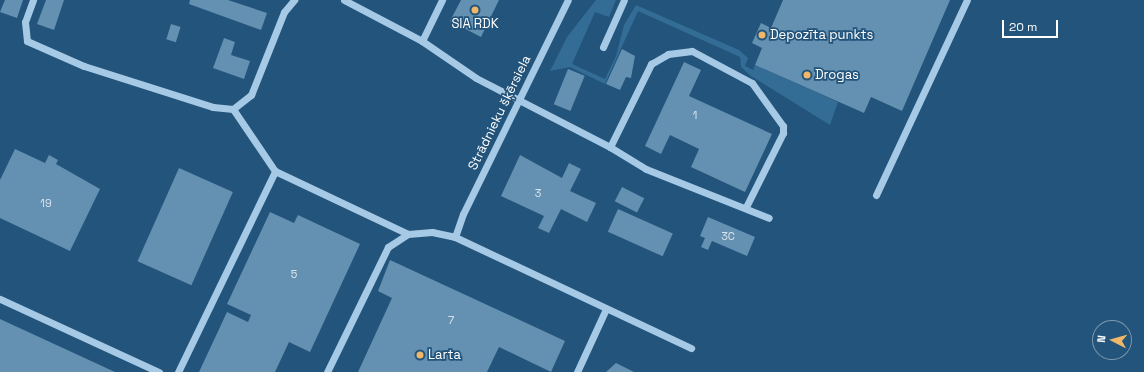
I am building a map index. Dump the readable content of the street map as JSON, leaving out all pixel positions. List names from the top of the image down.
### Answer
{
  "streets": {
    "street": ["Strādnieku šķērsiela"]
  },
  "places": [
    "SIA RDK",
    "Depozīta punkts",
    "Drogas",
    "Larta"
  ],
  "house_numbers": [
    "1",
    "3",
    "19",
    "3C",
    "5",
    "7"
  ],
  "scale_bar": "20 m",
  "north": "left"
}
